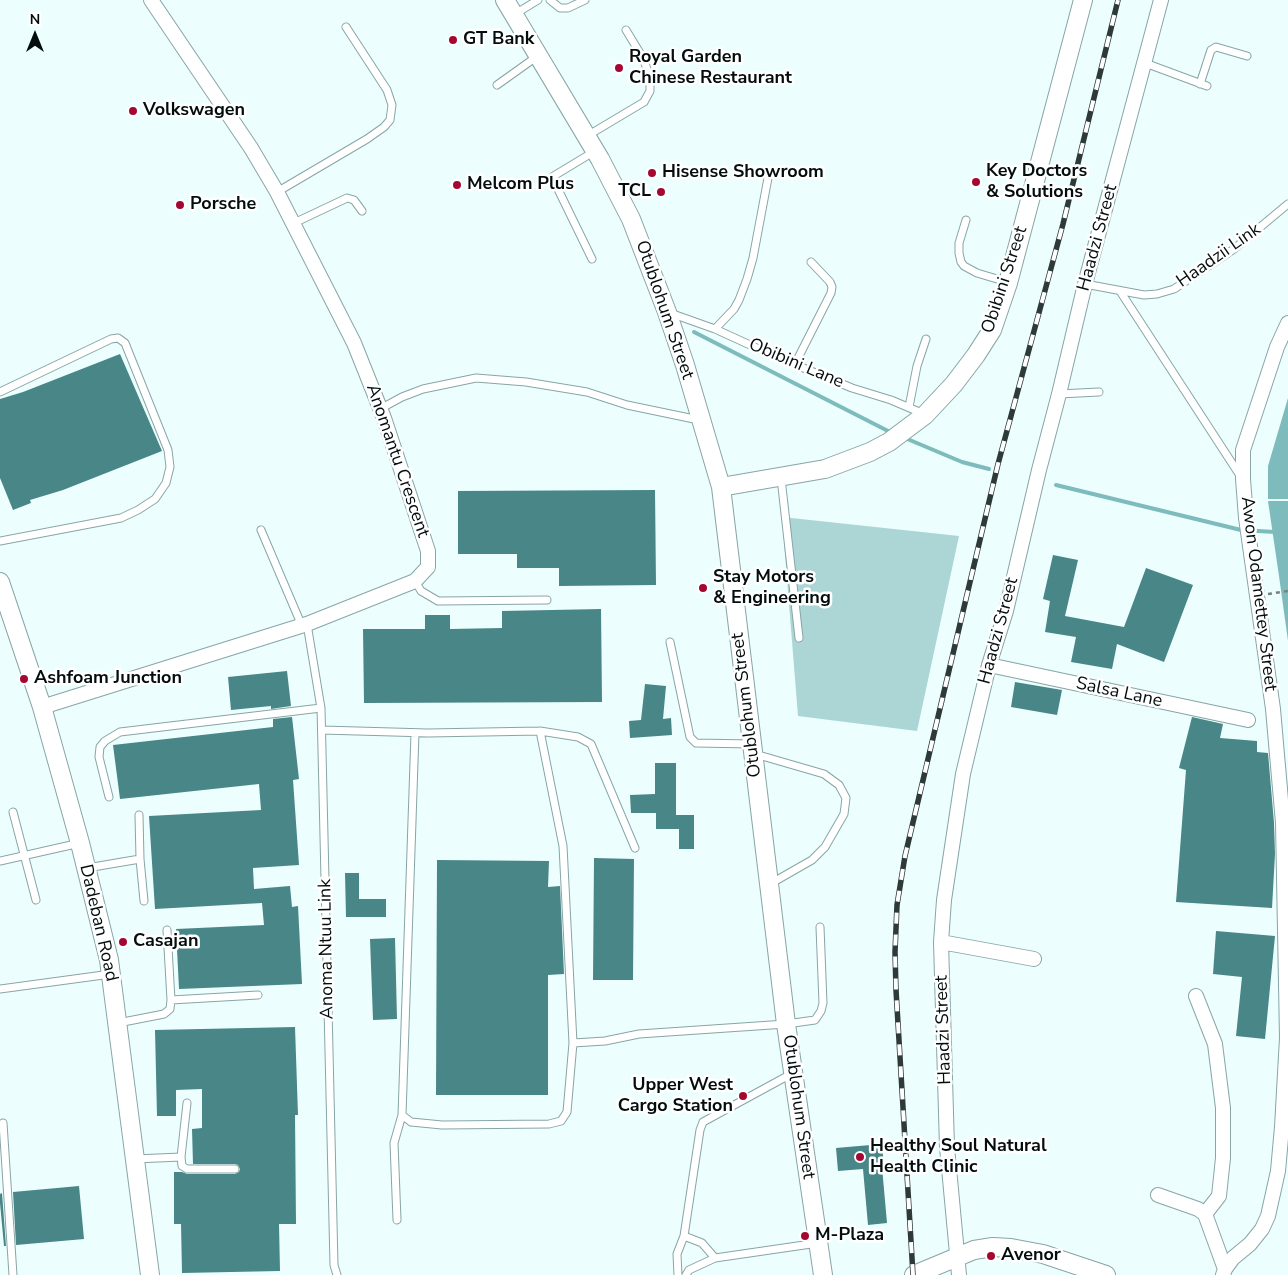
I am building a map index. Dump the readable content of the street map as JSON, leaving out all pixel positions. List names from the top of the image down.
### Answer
{
  "streets": {
    "street": [
      "Haadzi Street",
      "Obibini Street",
      "Otublohum Street",
      "Anomantu Crescent",
      "Awon Odamettey Street",
      "Salsa Lane",
      "Dadeban Road"
    ],
    "lane": ["Haadzii Link", "Obibini Lane", "Anoma Ntuu Link"]
  },
  "crossings": [
    ["Haadzi Street", "Haadzii Link"],
    ["Haadzi Street", "Salsa Lane"],
    ["Obibini Street", "Otublohum Street"],
    ["Obibini Street", "Obibini Lane"],
    ["Otublohum Street", "Obibini Lane"]
  ],
  "places": [
    "GT Bank",
    "Royal Garden Chinese Restaurant",
    "Volkswagen",
    "Hisense Showroom",
    "Key Doctors & Solutions",
    "Melcom Plus",
    "TCL",
    "Porsche",
    "Stay Motors & Engineering",
    "Ashfoam Junction",
    "Casajan",
    "Upper West Cargo Station",
    "Healthy Soul Natural Health Clinic",
    "M-Plaza",
    "Avenor"
  ],
  "north": "top"
}
